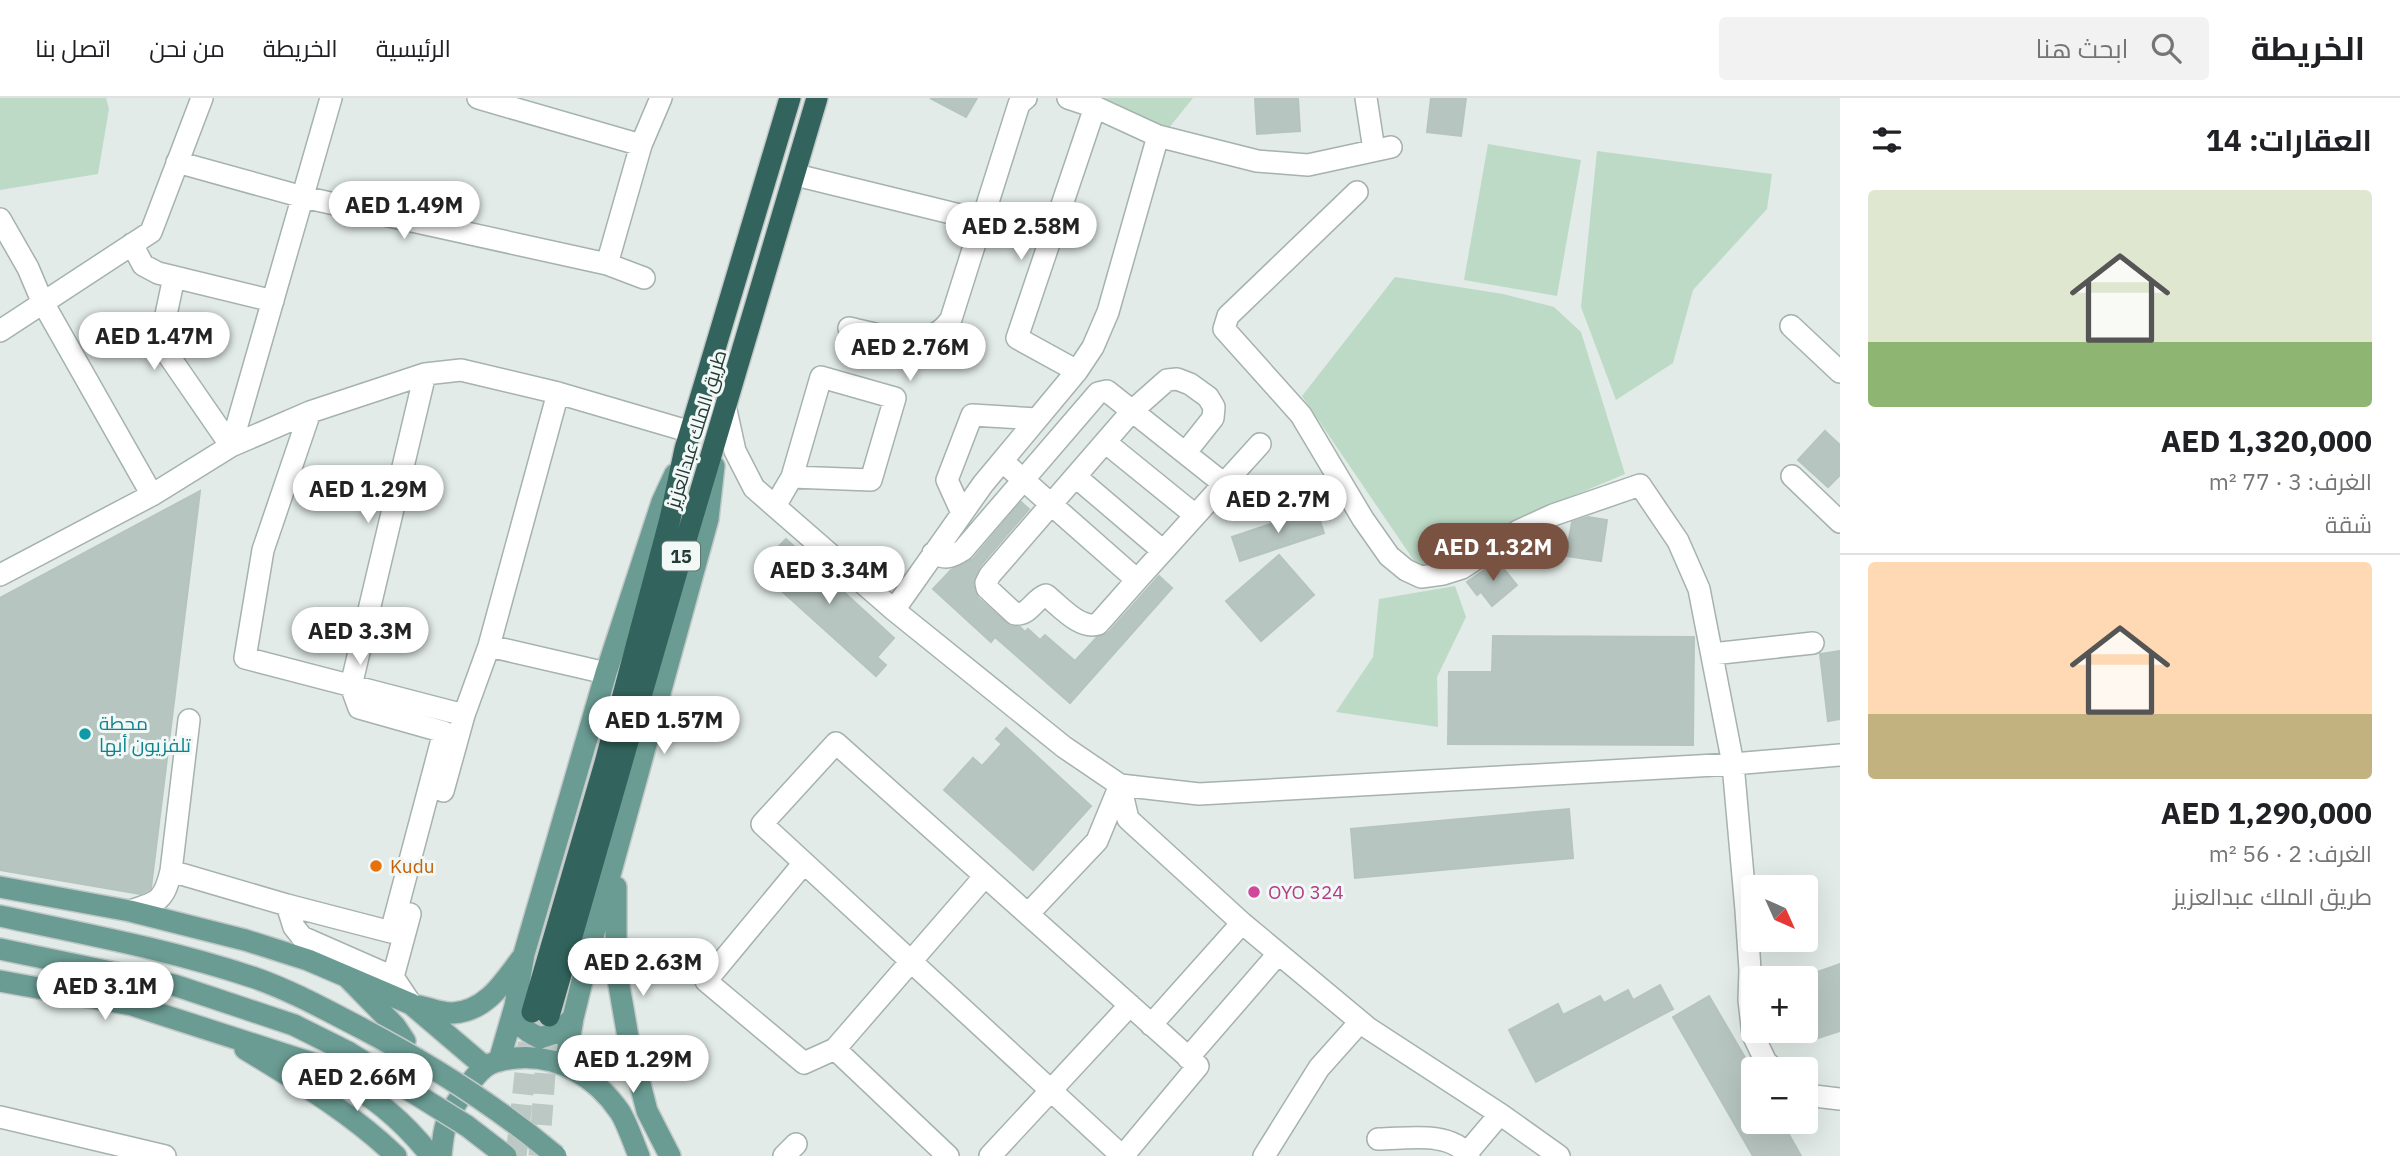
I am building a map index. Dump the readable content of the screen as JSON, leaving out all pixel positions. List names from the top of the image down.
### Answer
{
  "streets": {
    "highway": ["طريق الملك عبدالعزيز", "15"]
  },
  "places": ["محطة تلفزيون أبها", "Kudu", "OYO 324"],
  "north": "bottom right",
  "page": {
    "header": "الخريطة",
    "search": "ابحث هنا",
    "nav": [
      "الرئيسية",
      "الخريطة",
      "من نحن",
      "اتصل بنا"
    ],
    "heading": "العقارات: 14",
    "price": [
      "AED 1.49M",
      "AED 2.58M",
      "AED 1.47M",
      "AED 2.76M",
      "AED 1.29M",
      "AED 2.7M",
      "AED 1.32M",
      "AED 3.34M",
      "AED 3.3M",
      "AED 1.57M",
      "AED 2.63M",
      "AED 3.1M",
      "AED 1.29M",
      "AED 2.66M"
    ],
    "list": [
      {
        "name": "AED 1,320,000",
        "note": "الغرف: 3 · 77 m² · شقة"
      },
      {
        "name": "AED 1,290,000",
        "note": "الغرف: 2 · 56 m² · طريق الملك عبدالعزيز"
      }
    ],
    "map_buttons": ["+", "−"]
  }
}
